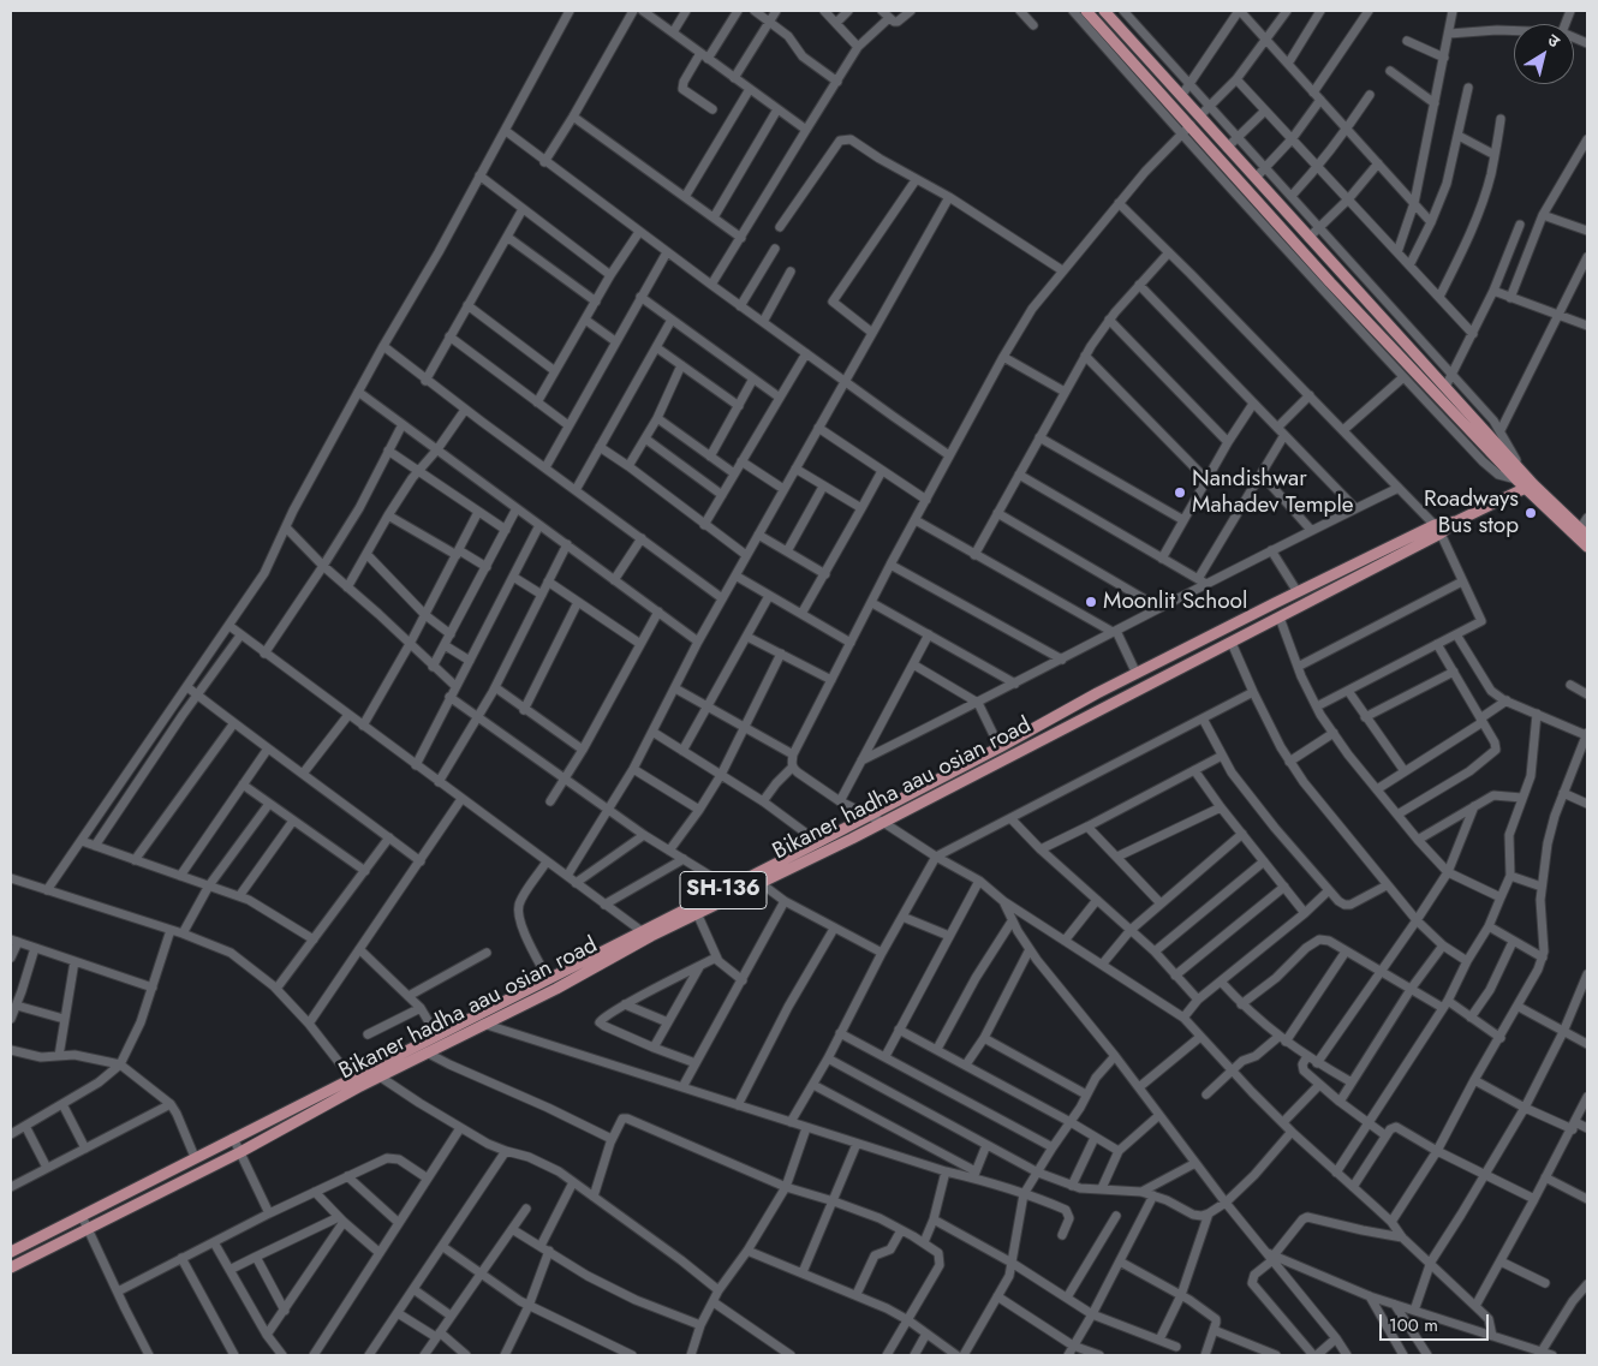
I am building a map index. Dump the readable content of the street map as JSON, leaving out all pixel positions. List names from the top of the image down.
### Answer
{
  "streets": {
    "main road": ["Bikaner hadha aau osian road", "SH-136"]
  },
  "places": ["Nandishwar Mahadev Temple", "Roadways Bus stop", "Moonlit School"],
  "scale_bar": "100 m",
  "north": "top right"
}
